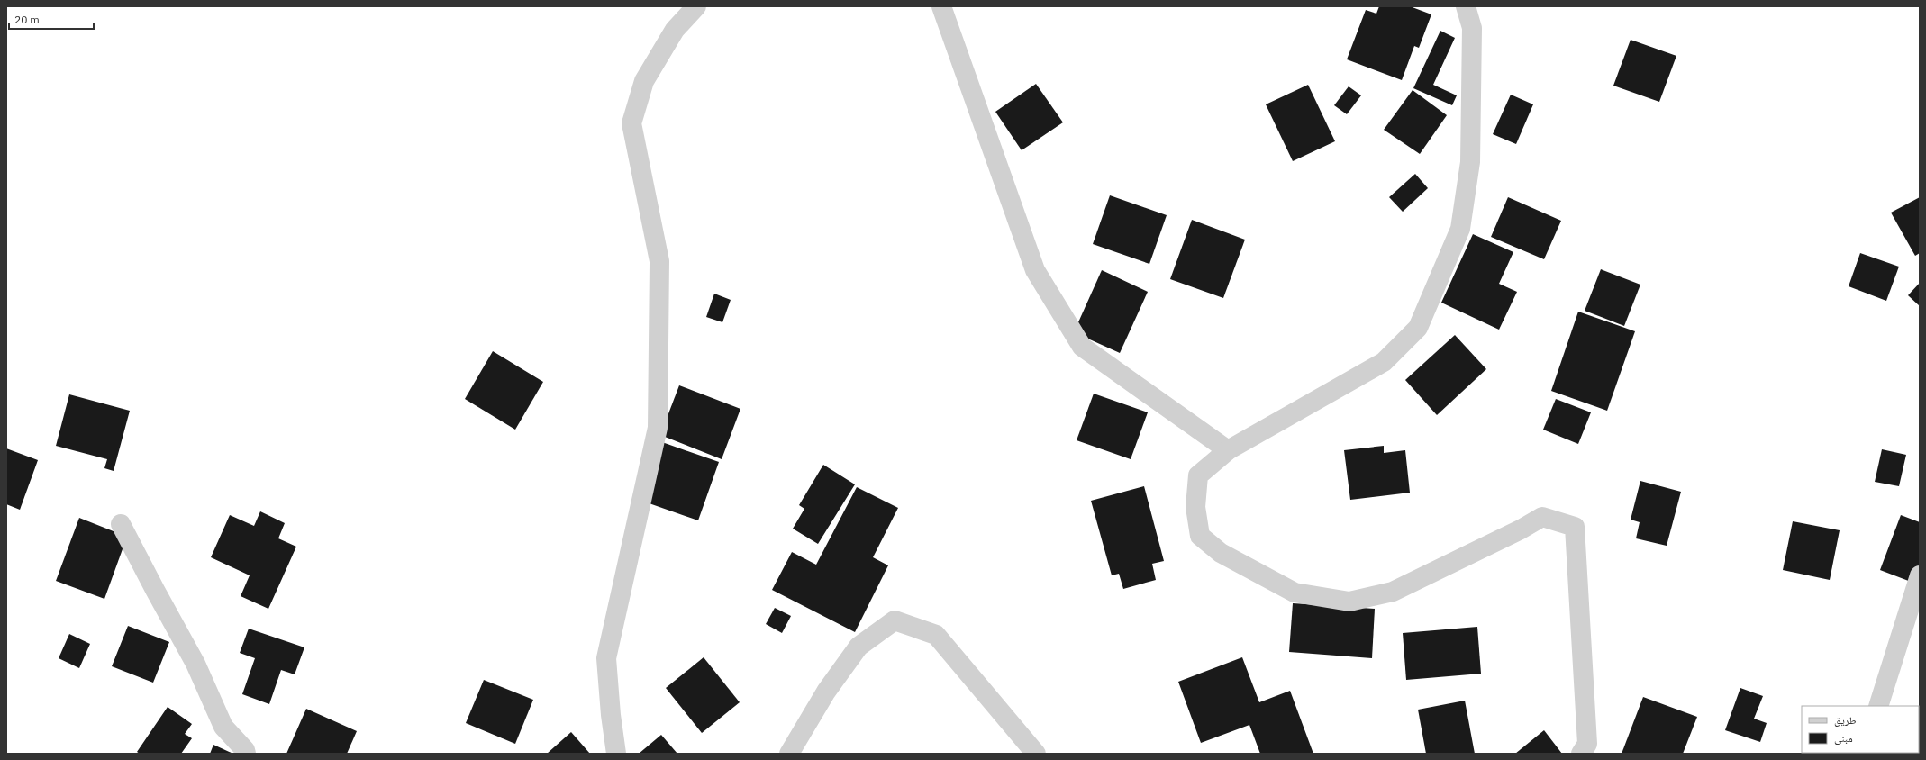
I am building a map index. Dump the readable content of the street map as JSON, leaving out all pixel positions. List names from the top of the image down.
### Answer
{
  "legend": ["طريق", "مبنى"],
  "scale_bar": "20 m"
}
